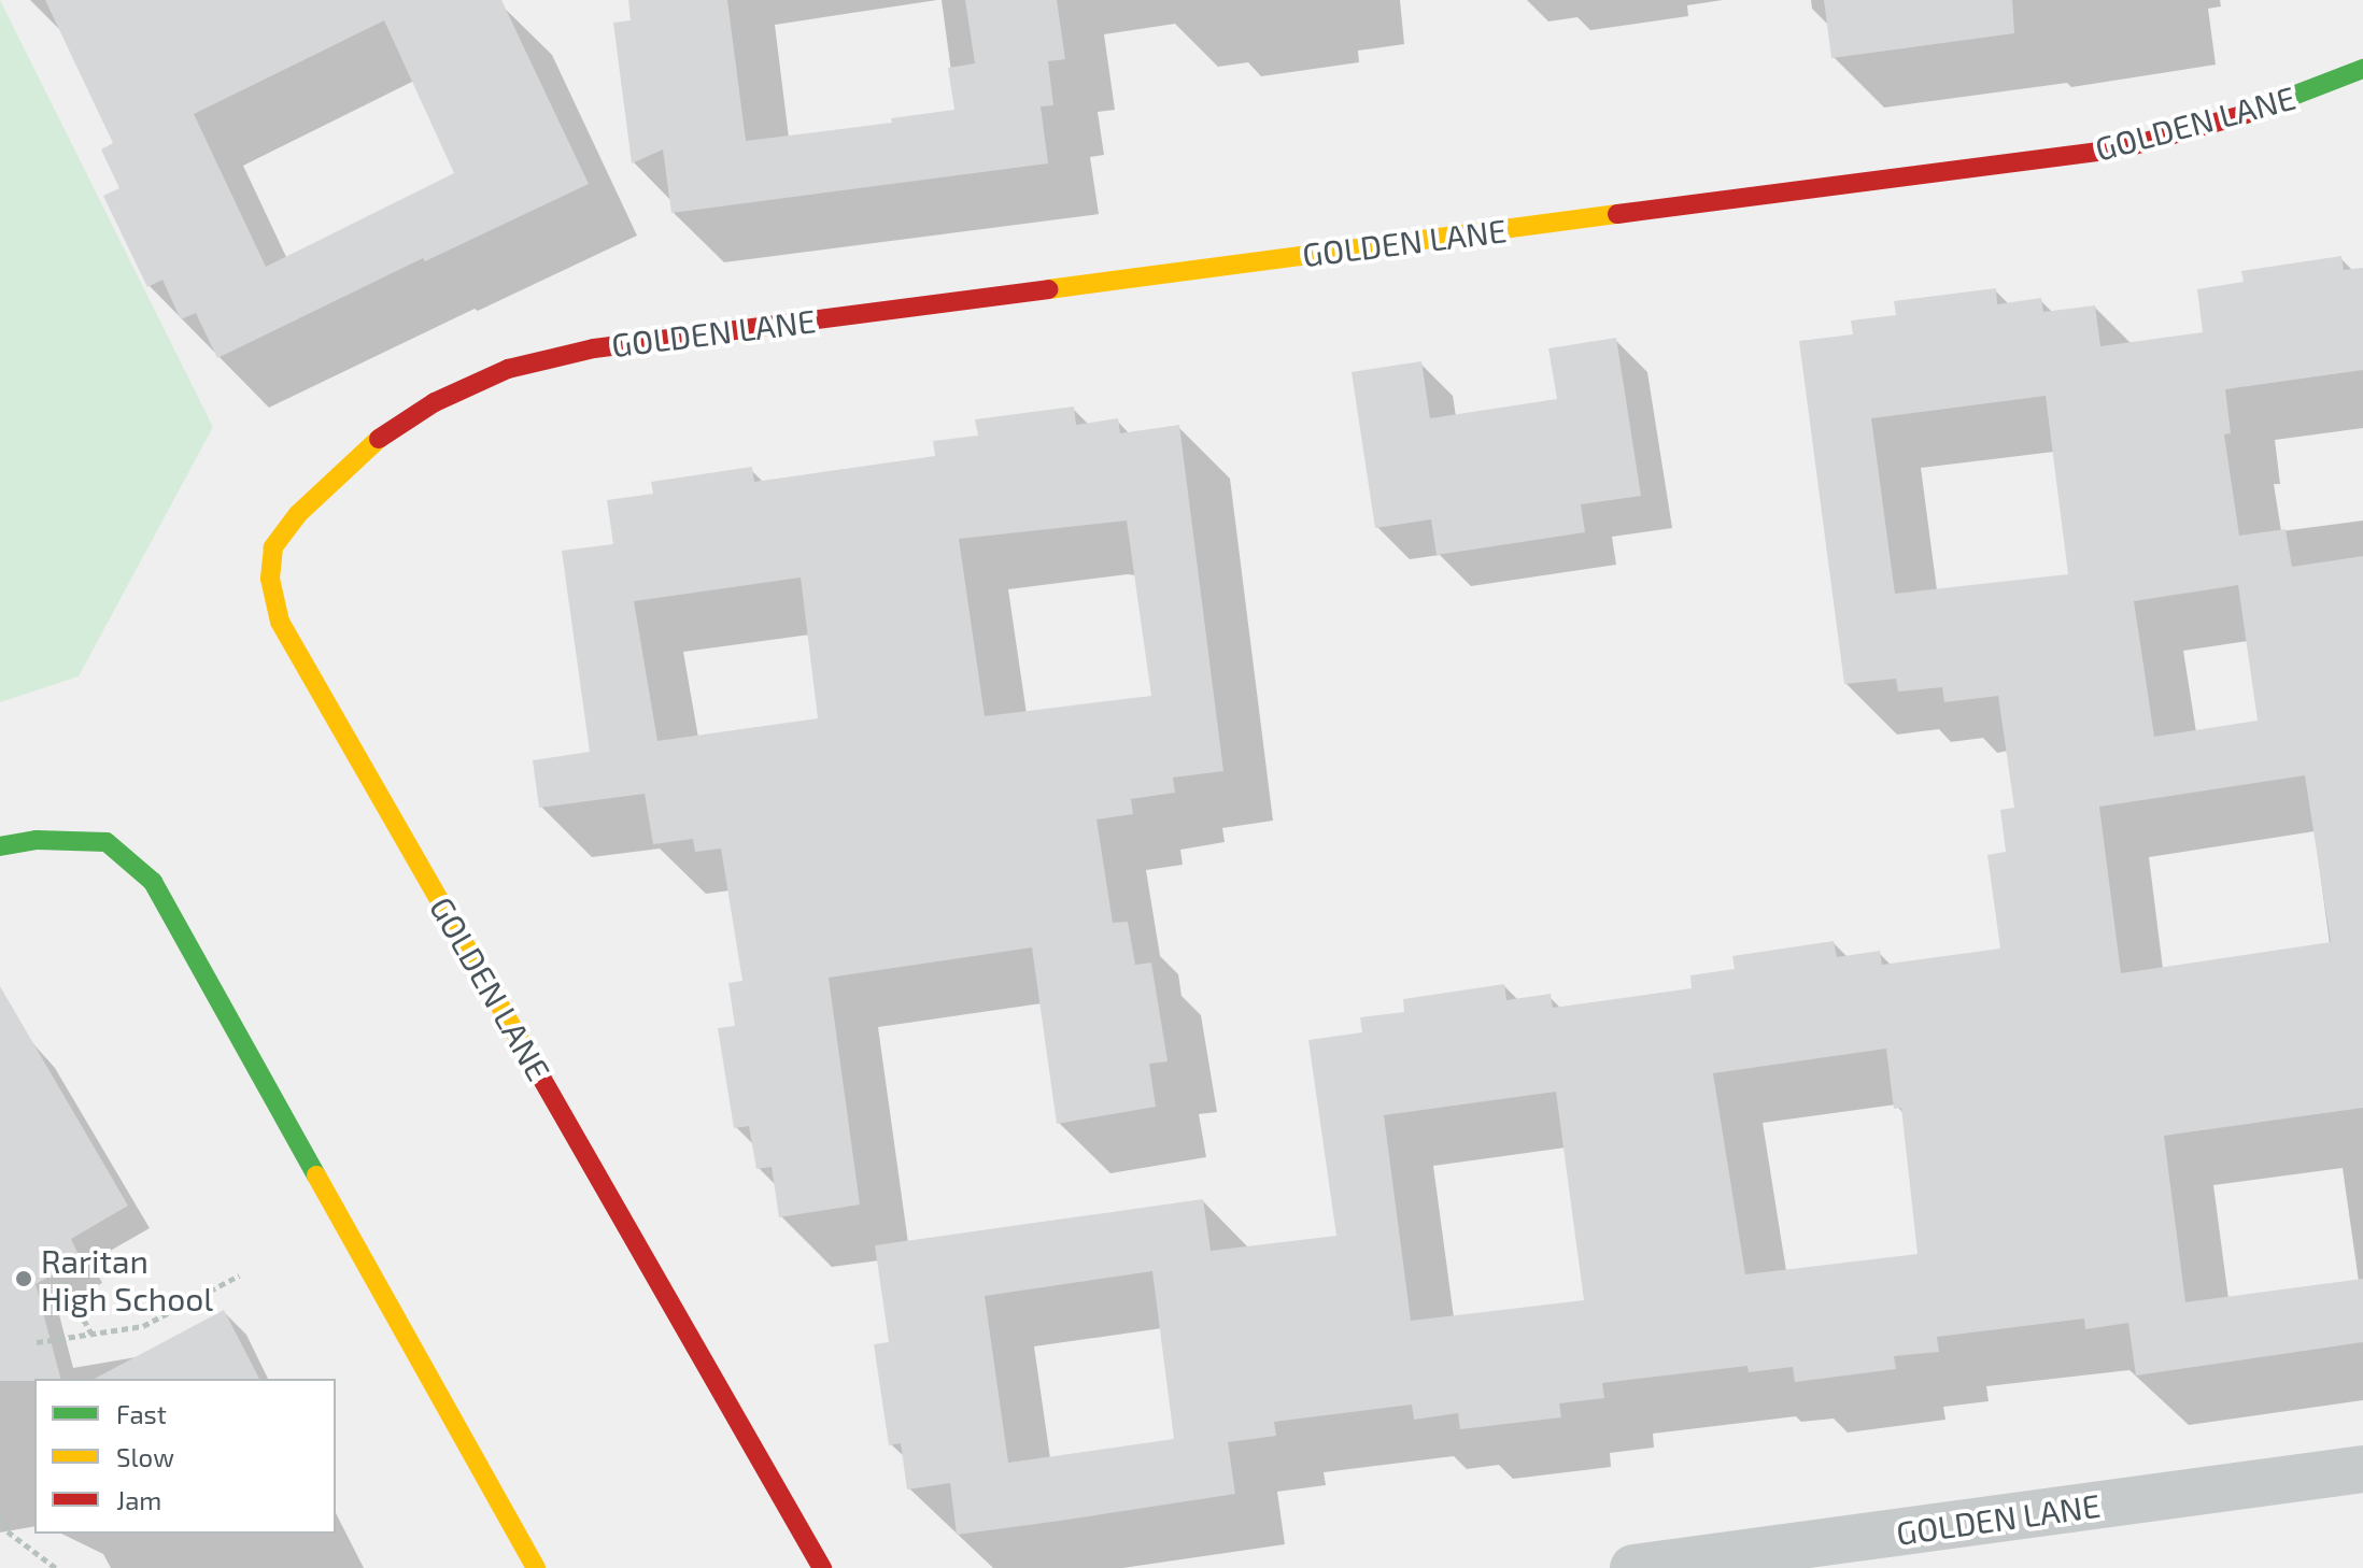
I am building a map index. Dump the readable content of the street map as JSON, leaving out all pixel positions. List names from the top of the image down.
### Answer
{
  "streets": {
    "street": ["GOLDEN LANE"]
  },
  "places": ["Raritan High School"],
  "legend": ["Fast", "Slow", "Jam"]
}
